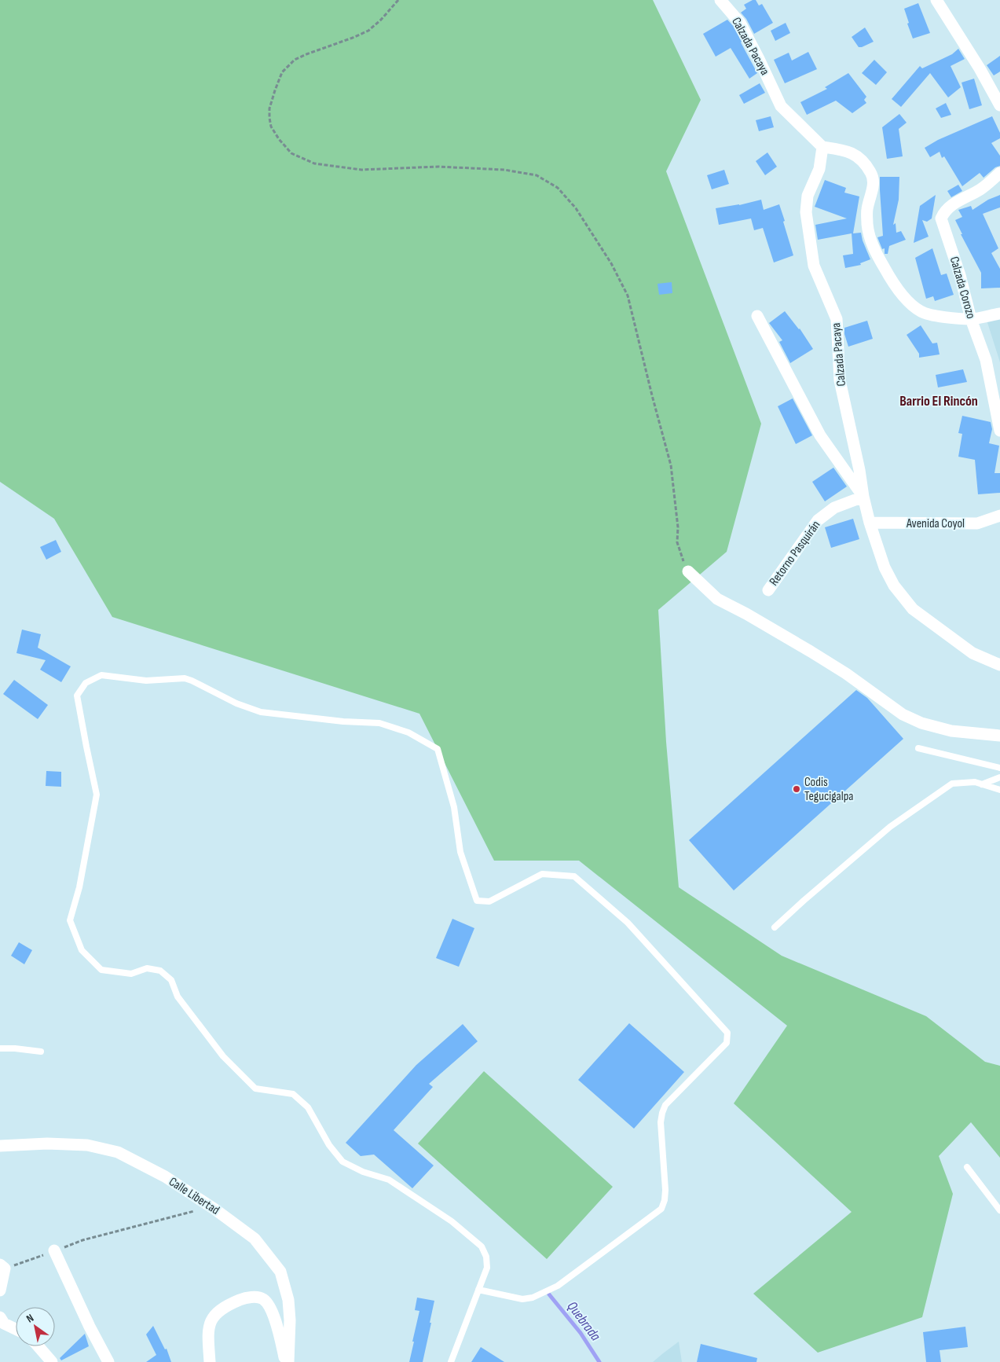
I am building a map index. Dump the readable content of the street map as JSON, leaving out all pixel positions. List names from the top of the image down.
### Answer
{
  "streets": {
    "street": [
      "Calzada Pacaya",
      "Calzada Corozo",
      "Avenida Coyol",
      "Retorno Pasquirán",
      "Calle Libertad"
    ]
  },
  "crossings": [
    ["Calzada Pacaya", "Avenida Coyol"],
    ["Calzada Pacaya", "Retorno Pasquirán"]
  ],
  "districts": ["Barrio El Rincón"],
  "water": ["Quebrada"],
  "places": ["Codis Tegucigalpa"],
  "north": "top left"
}
